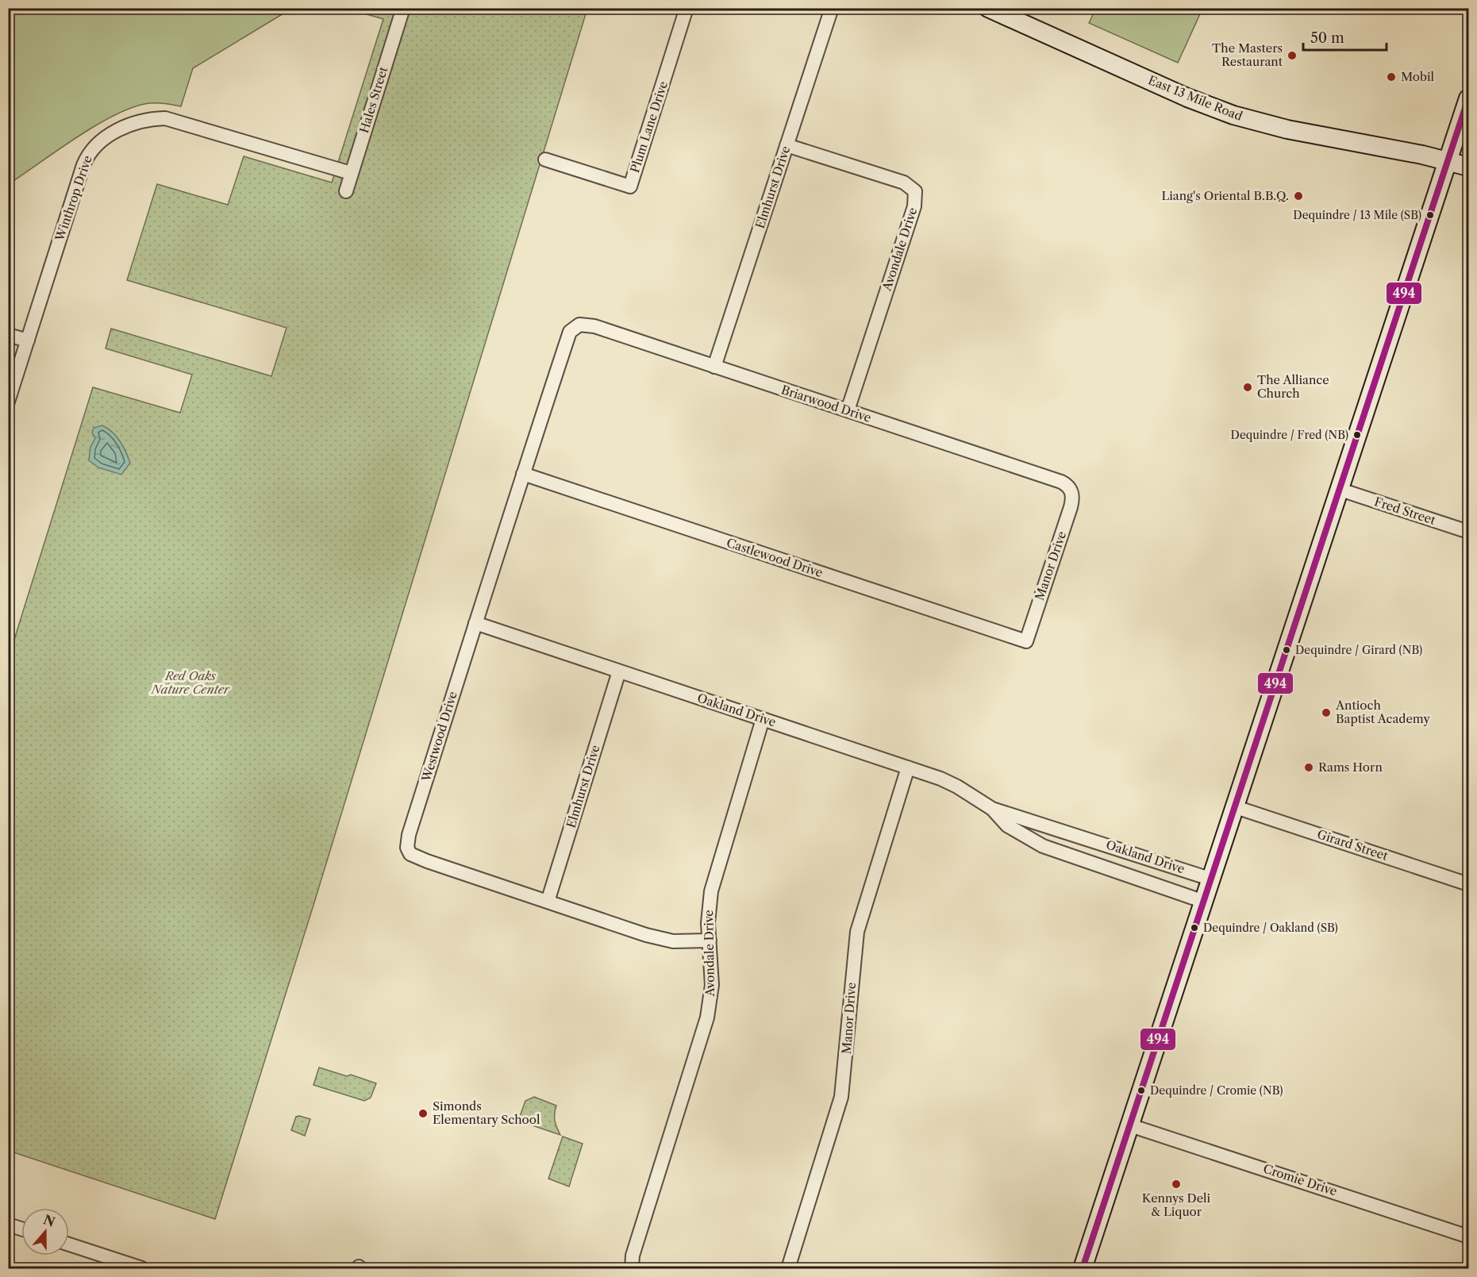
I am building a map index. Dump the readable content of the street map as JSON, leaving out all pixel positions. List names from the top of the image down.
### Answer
{
  "streets": {
    "main road": ["East 13 Mile Road"],
    "street": [
      "Hales Street",
      "Plum Lane Drive",
      "Elmhurst Drive",
      "Winthrop Drive",
      "Avondale Drive",
      "Briarwood Drive",
      "Fred Street",
      "Castlewood Drive",
      "Manor Drive",
      "Oakland Drive",
      "Westwood Drive",
      "Girard Street",
      "Cromie Drive"
    ]
  },
  "crossings": [
    ["Hales Street", "Winthrop Drive"],
    ["Elmhurst Drive", "Avondale Drive"],
    ["Elmhurst Drive", "Briarwood Drive"],
    ["Elmhurst Drive", "Oakland Drive"],
    ["Elmhurst Drive", "Westwood Drive"],
    ["Avondale Drive", "Briarwood Drive"],
    ["Avondale Drive", "Oakland Drive"],
    ["Avondale Drive", "Westwood Drive"],
    ["Briarwood Drive", "Manor Drive"],
    ["Briarwood Drive", "Westwood Drive"],
    ["Castlewood Drive", "Manor Drive"],
    ["Castlewood Drive", "Westwood Drive"],
    ["Manor Drive", "Oakland Drive"],
    ["Oakland Drive", "Westwood Drive"]
  ],
  "parks": ["Red Oaks Nature Center"],
  "places": [
    "The Masters Restaurant",
    "Mobil",
    "Liang's Oriental B.B.Q.",
    "Dequindre / 13 Mile (SB)",
    "The Alliance Church",
    "Dequindre / Fred (NB)",
    "Dequindre / Girard (NB)",
    "Antioch Baptist Academy",
    "Rams Horn",
    "Dequindre / Oakland (SB)",
    "Dequindre / Cromie (NB)",
    "Simonds Elementary School",
    "Kennys Deli & Liquor"
  ],
  "lines": ["transit line 494"],
  "scale_bar": "50 m",
  "north": "top"
}
